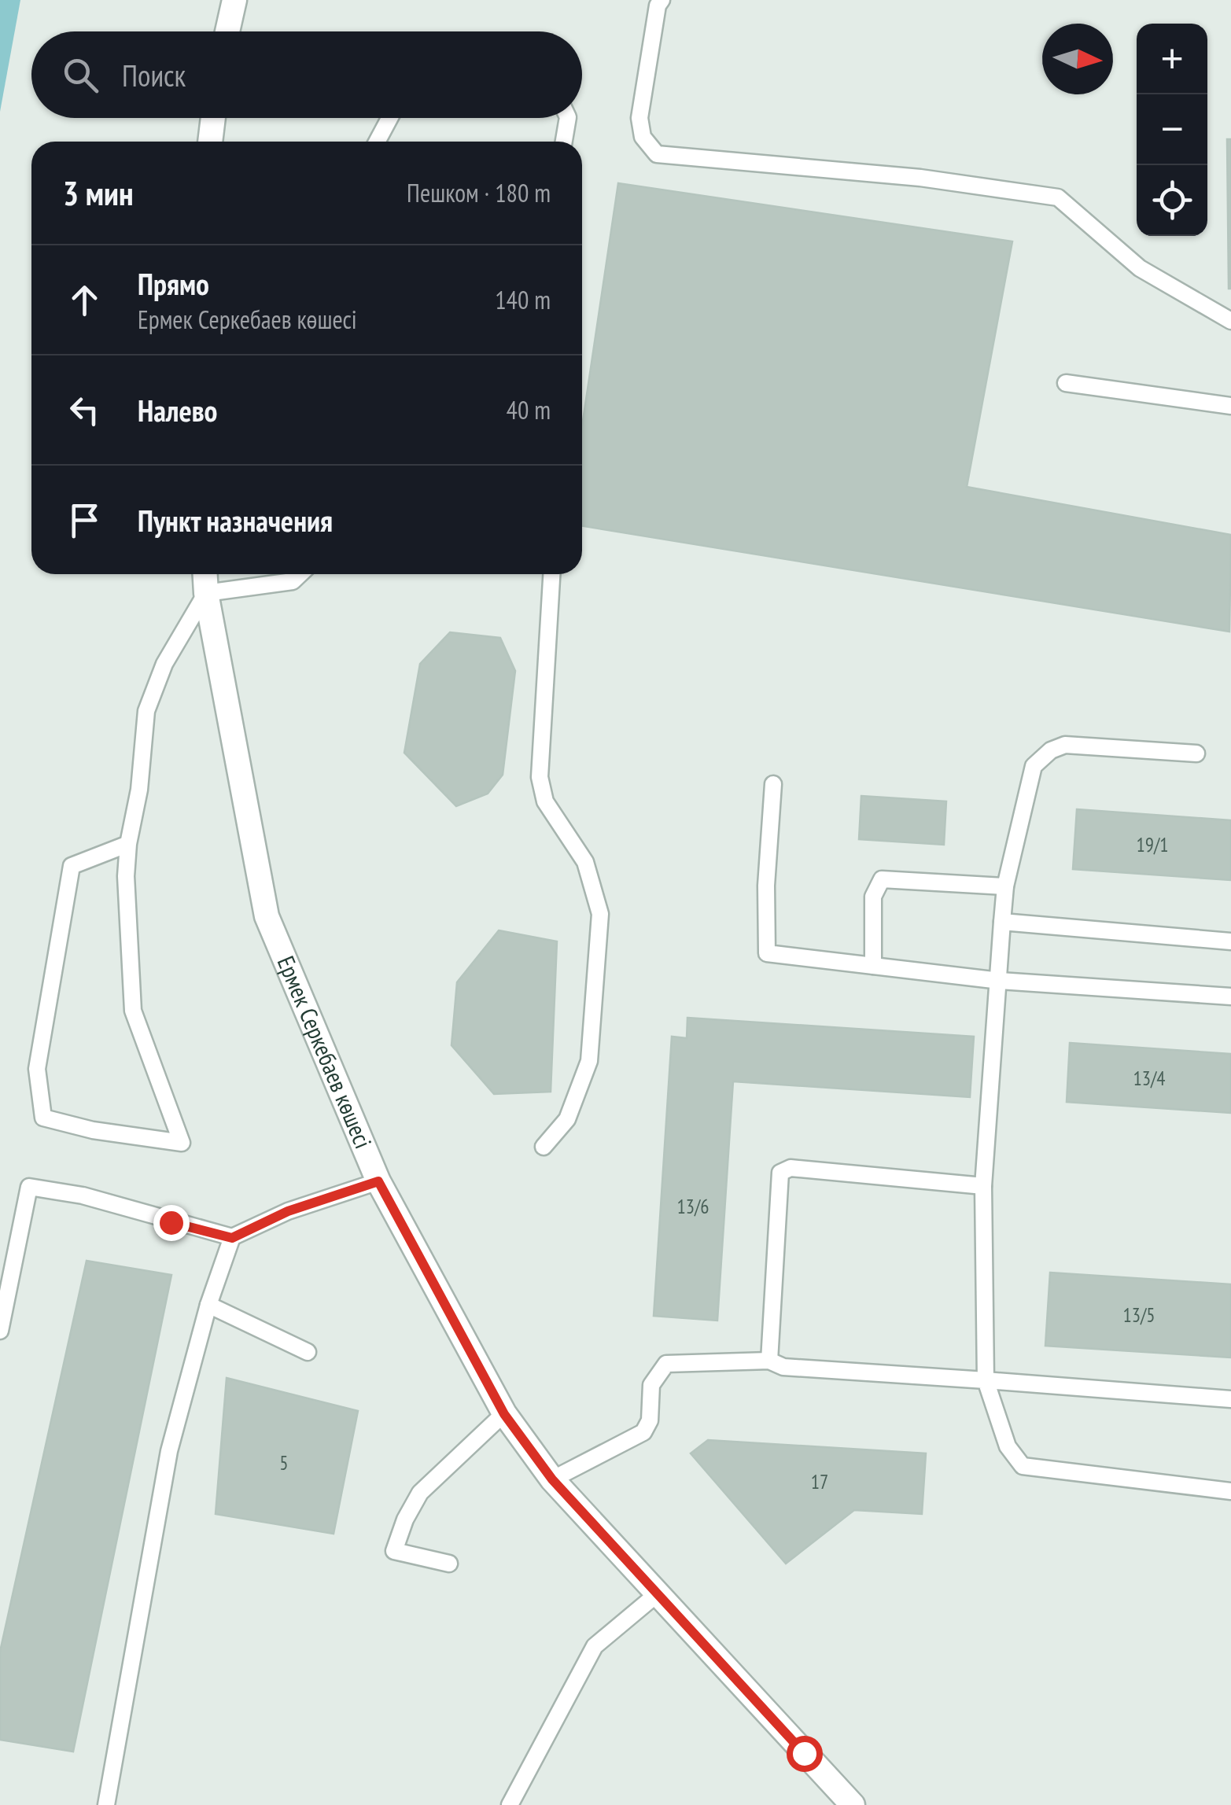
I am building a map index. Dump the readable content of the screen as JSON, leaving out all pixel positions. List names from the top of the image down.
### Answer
{
  "streets": {
    "street": ["Ермек Серкебаев көшесі"]
  },
  "house_numbers": [
    "19/1",
    "13/4",
    "13/6",
    "13/5",
    "5",
    "17"
  ],
  "north": "right",
  "page": {
    "map_buttons": ["+", "−"],
    "search": "Поиск",
    "heading": ["3 мин", "Пешком · 180 m"],
    "list": [
      ["Прямо", "Ермек Серкебаев көшесі", "140 m"],
      ["Налево", "40 m"],
      "Пункт назначения"
    ]
  }
}
